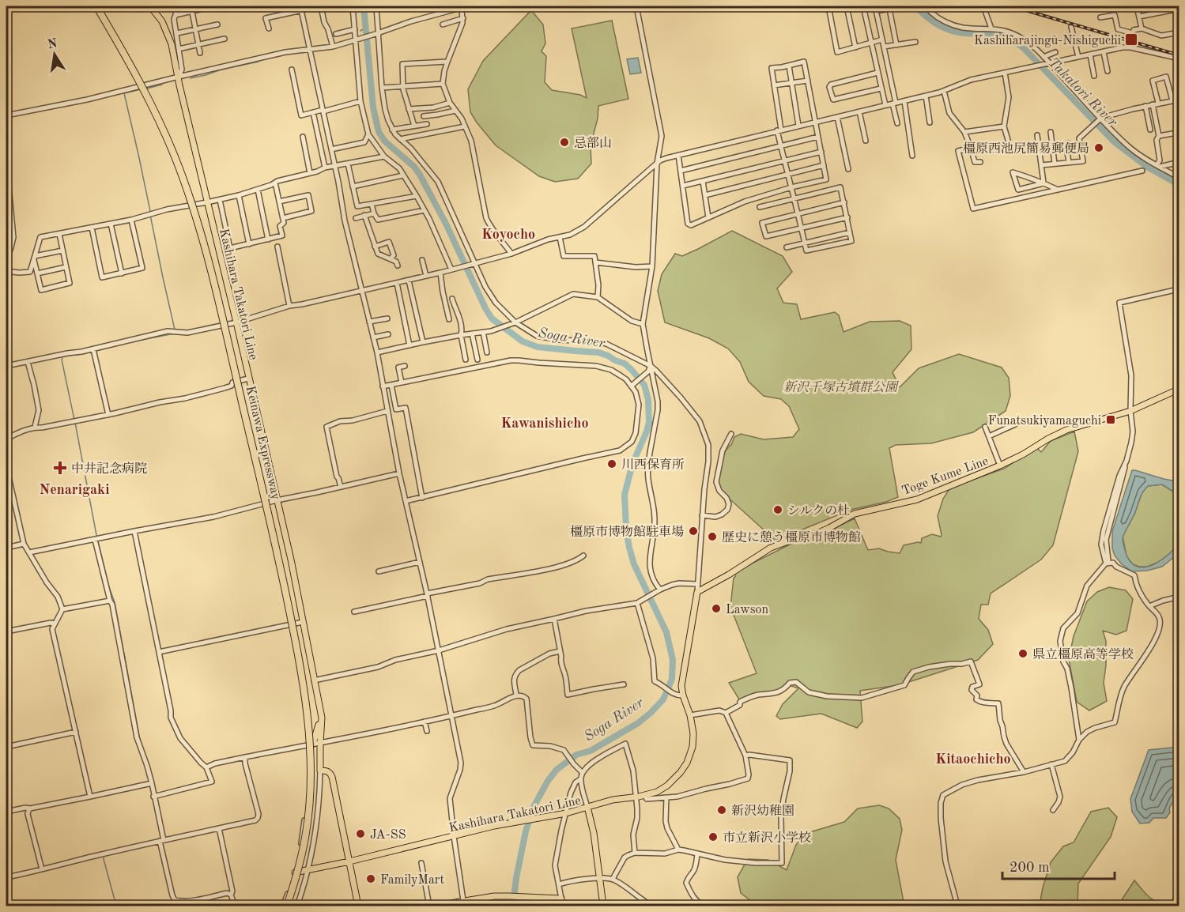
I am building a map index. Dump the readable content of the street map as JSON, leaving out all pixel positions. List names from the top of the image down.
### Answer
{
  "streets": {
    "highway": ["Keinawa Expressway"],
    "main road": ["Kashihara Takatori Line", "Toge Kume Line"]
  },
  "districts": [
    "Koyocho",
    "Kawanishicho",
    "Nenarigaki",
    "Kitaochicho"
  ],
  "water": ["Takatori River", "Soga River"],
  "parks": ["新沢千塚古墳群公園"],
  "places": {
    "transit": ["Kashiharajingū-Nishiguchi", "Funatsukiyamaguchi"],
    "other": [
      "忌部山",
      "橿原西池尻簡易郵便局",
      "川西保育所",
      "シルクの杜",
      "橿原市博物館駐車場",
      "歴史に憩う橿原市博物館",
      "Lawson",
      "県立橿原高等学校",
      "新沢幼稚園",
      "JA-SS",
      "市立新沢小学校",
      "FamilyMart"
    ],
    "health": ["中井記念病院"]
  },
  "scale_bar": "200 m",
  "north": "top"
}
